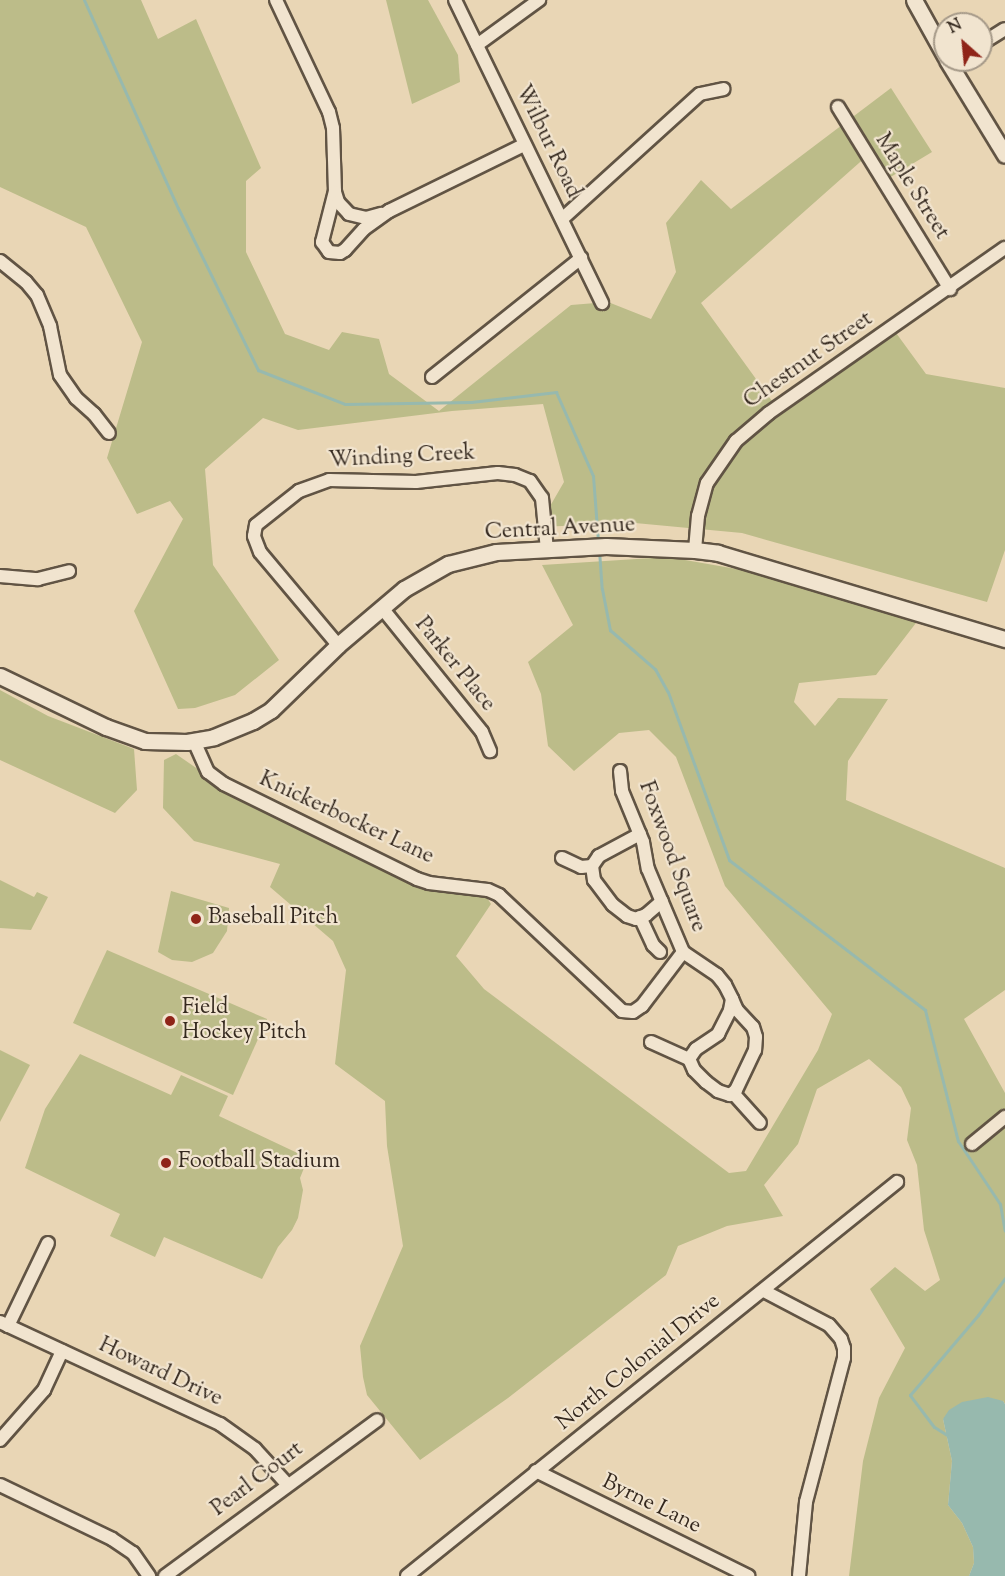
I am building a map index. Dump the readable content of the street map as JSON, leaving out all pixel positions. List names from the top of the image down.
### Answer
{
  "streets": {
    "street": [
      "Wilbur Road",
      "Maple Street",
      "Chestnut Street",
      "Winding Creek",
      "Central Avenue",
      "Parker Place",
      "Knickerbocker Lane",
      "Foxwood Square",
      "North Colonial Drive",
      "Howard Drive",
      "Pearl Court",
      "Byrne Lane"
    ]
  },
  "crossings": [
    ["Maple Street", "Chestnut Street"],
    ["Chestnut Street", "Central Avenue"],
    ["Winding Creek", "Central Avenue"],
    ["Central Avenue", "Parker Place"],
    ["Central Avenue", "Knickerbocker Lane"],
    ["Knickerbocker Lane", "Foxwood Square"],
    ["North Colonial Drive", "Byrne Lane"],
    ["Howard Drive", "Pearl Court"]
  ],
  "places": ["Baseball Pitch", "Field Hockey Pitch", "Football Stadium"],
  "north": "top left"
}
